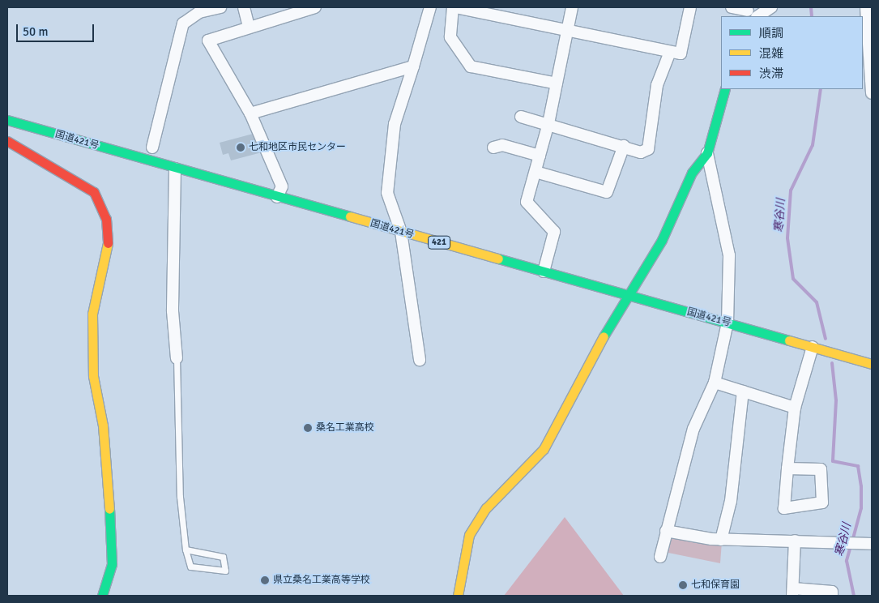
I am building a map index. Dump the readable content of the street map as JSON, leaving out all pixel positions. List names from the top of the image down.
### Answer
{
  "streets": {
    "main road": ["国道421号", "421"]
  },
  "water": ["寒谷川"],
  "places": [
    "七和地区市民センター",
    "桑名工業高校",
    "県立桑名工業高等学校",
    "七和保育園"
  ],
  "legend": ["順調", "混雑", "渋滞"],
  "scale_bar": "50 m"
}
